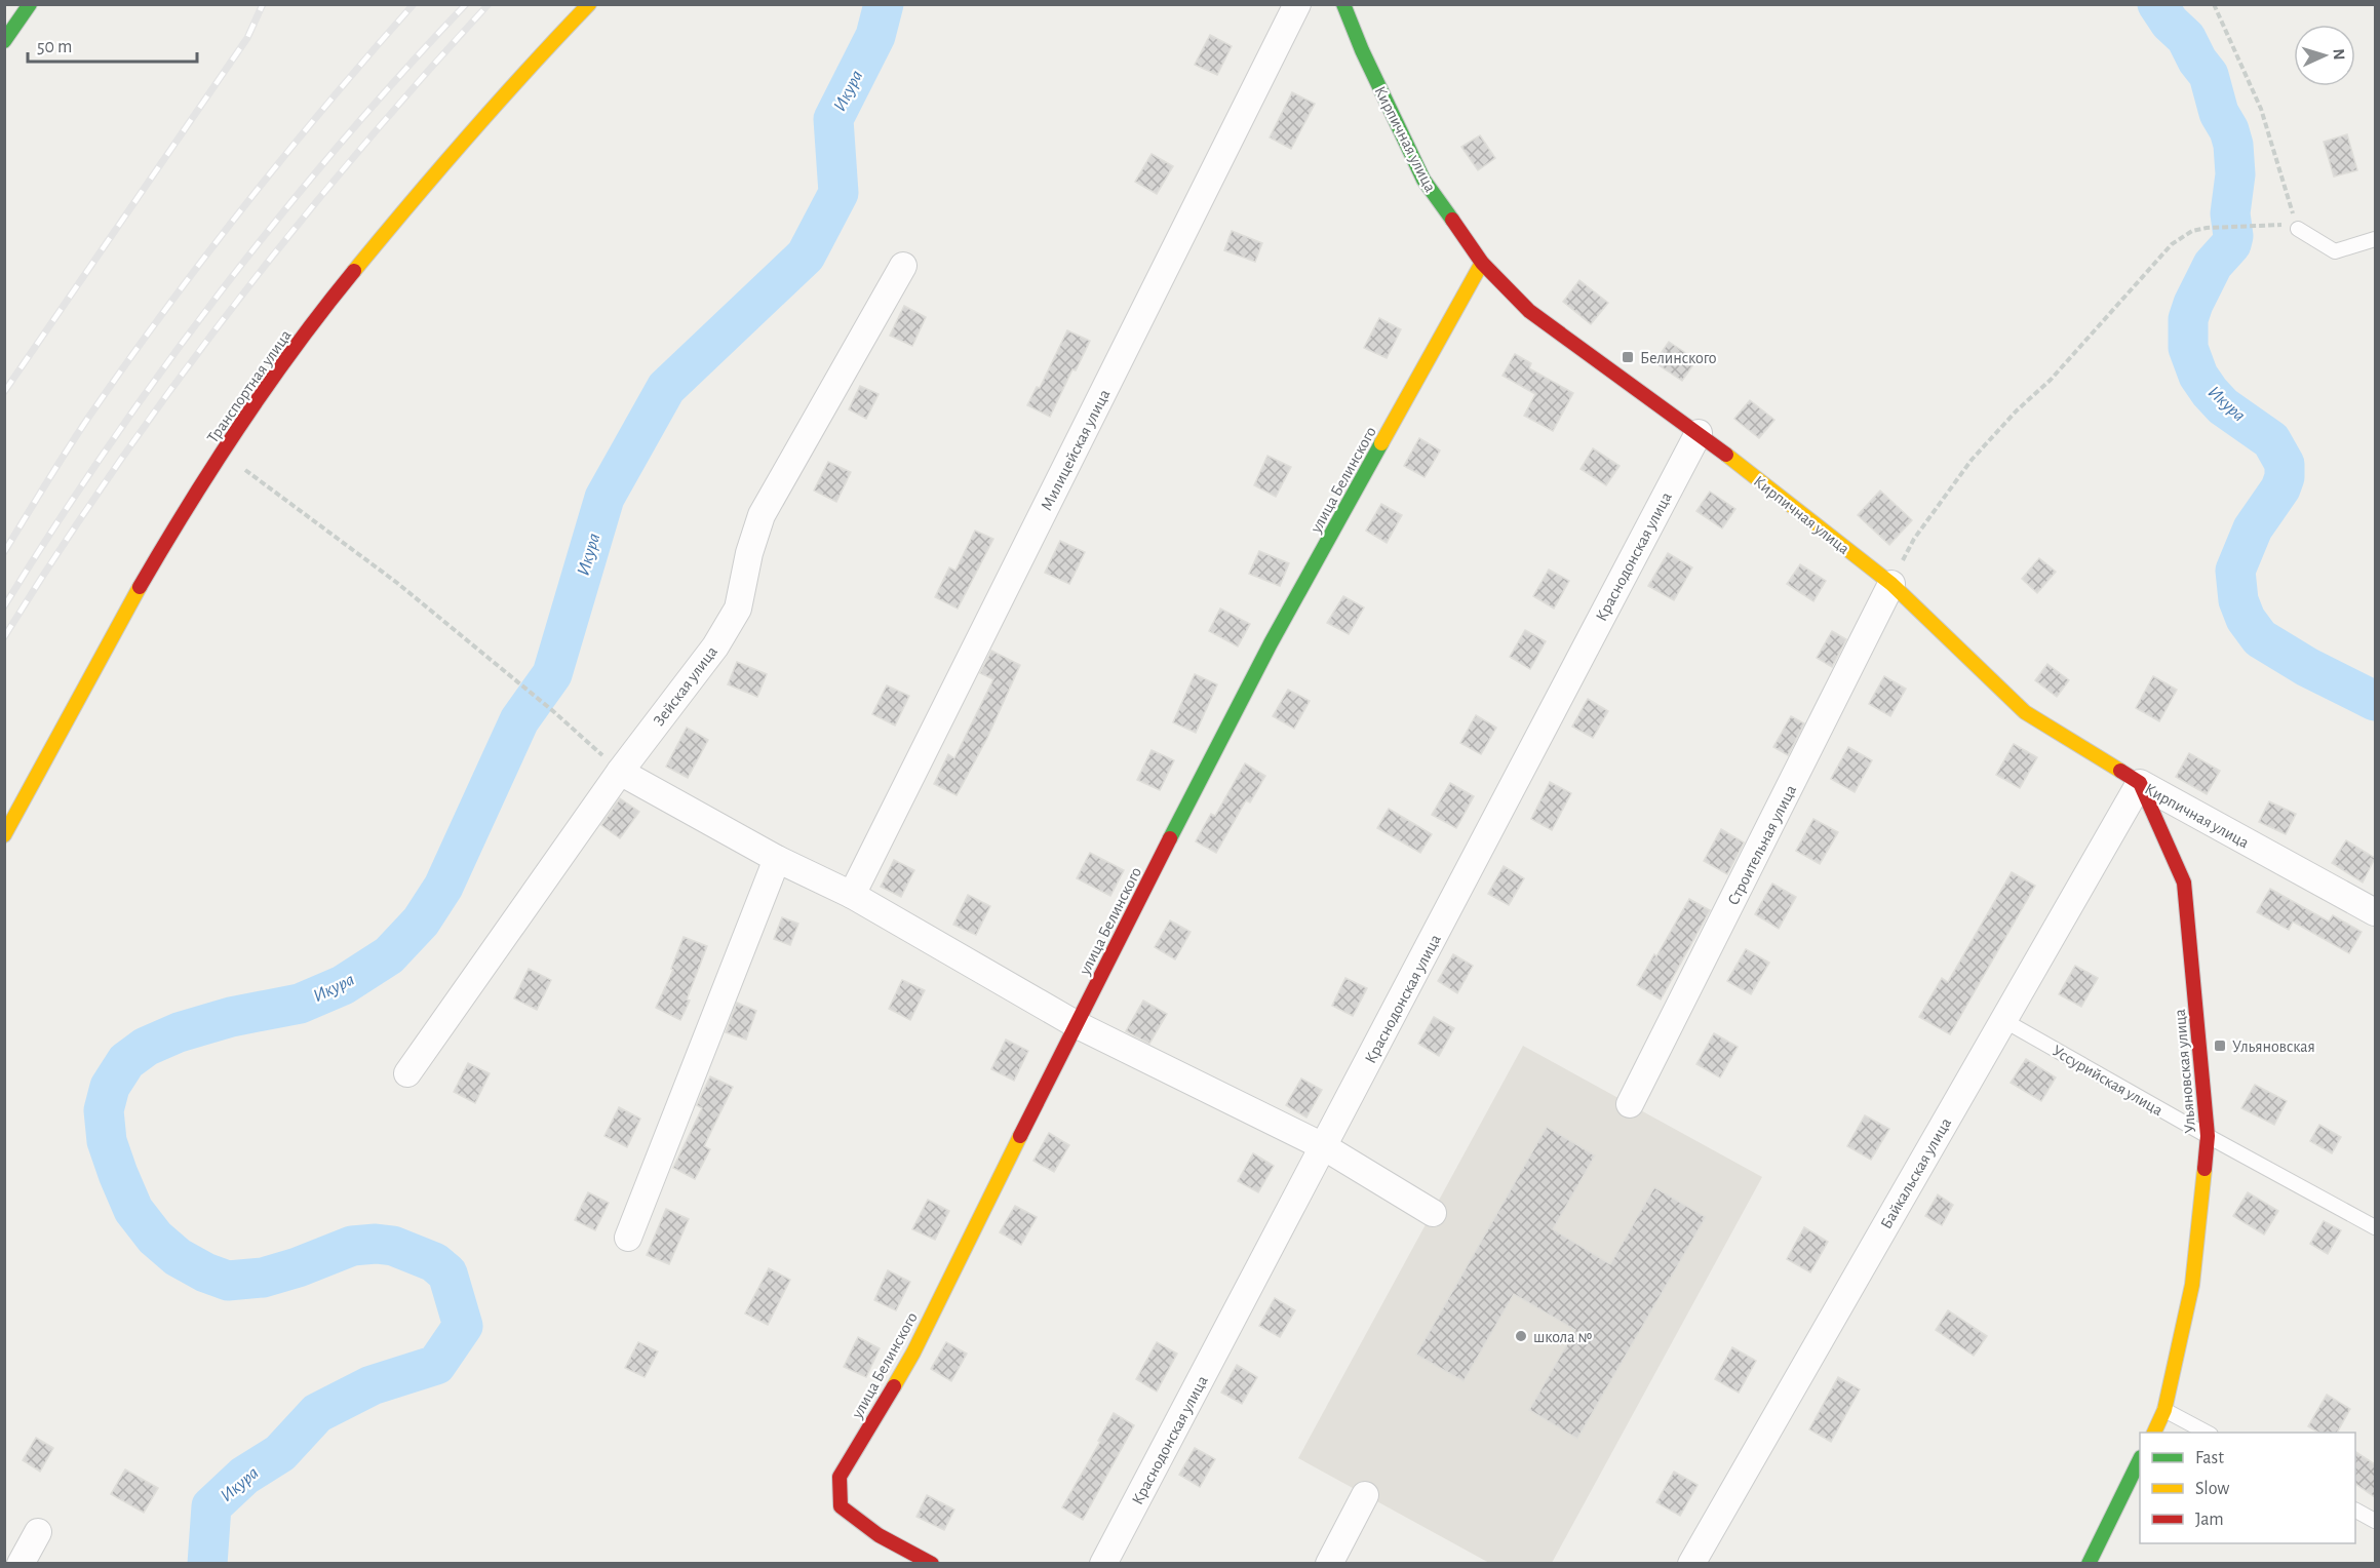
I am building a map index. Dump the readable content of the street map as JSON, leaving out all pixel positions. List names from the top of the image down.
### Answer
{
  "streets": {
    "street": [
      "Кирпичная улица",
      "Транспортная улица",
      "Милицейская улица",
      "улица Белинского",
      "Краснодонская улица",
      "Зейская улица",
      "Строительная улица",
      "Ульяновская улица",
      "Байкальская улица"
    ],
    "lane": ["Уссурийская улица"]
  },
  "crossings": [
    ["Кирпичная улица", "улица Белинского"],
    ["Кирпичная улица", "Краснодонская улица"],
    ["Кирпичная улица", "Строительная улица"],
    ["Кирпичная улица", "Ульяновская улица"],
    ["Кирпичная улица", "Байкальская улица"],
    ["Ульяновская улица", "Уссурийская улица"],
    ["Ульяновская улица", "Байкальская улица"],
    ["Уссурийская улица", "Байкальская улица"]
  ],
  "water": ["Икура"],
  "places": {
    "transit": ["Белинского", "Ульяновская"],
    "other": ["школа №"]
  },
  "legend": ["Fast", "Slow", "Jam"],
  "scale_bar": "50 m",
  "north": "right"
}
